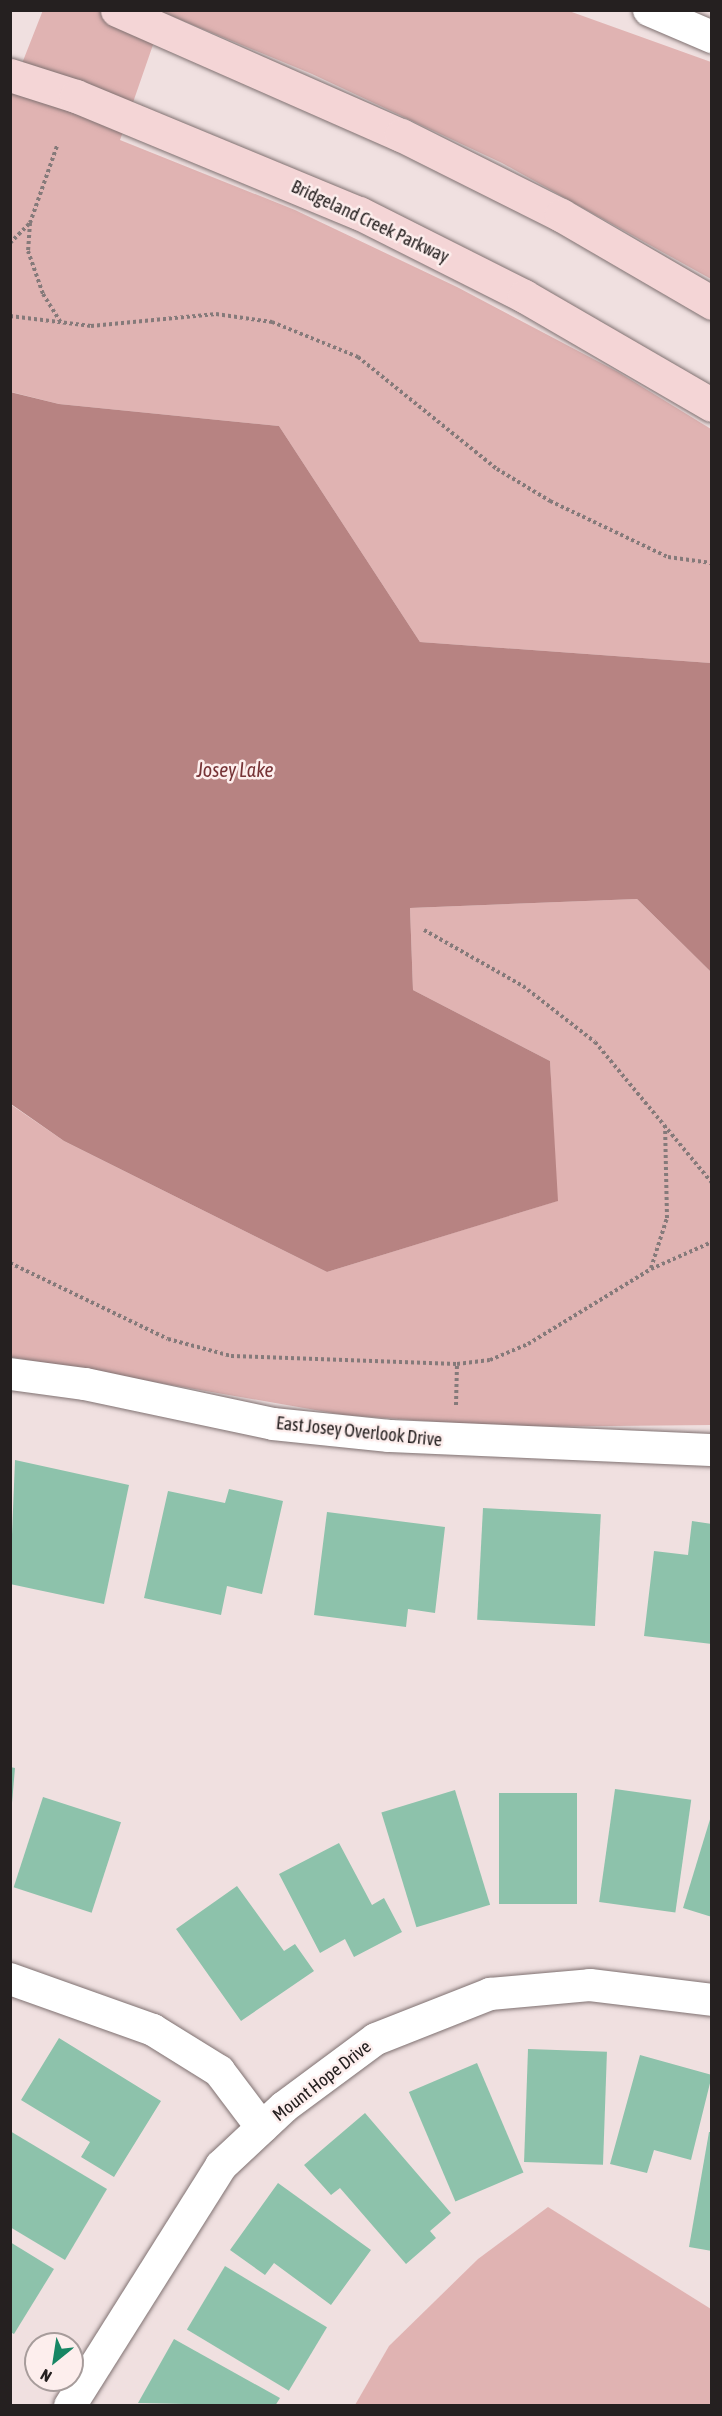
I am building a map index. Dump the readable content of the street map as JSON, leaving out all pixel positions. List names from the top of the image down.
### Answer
{
  "streets": {
    "main road": ["Bridgeland Creek Parkway"],
    "street": ["East Josey Overlook Drive", "Mount Hope Drive"]
  },
  "water": ["Josey Lake"],
  "north": "bottom left"
}
